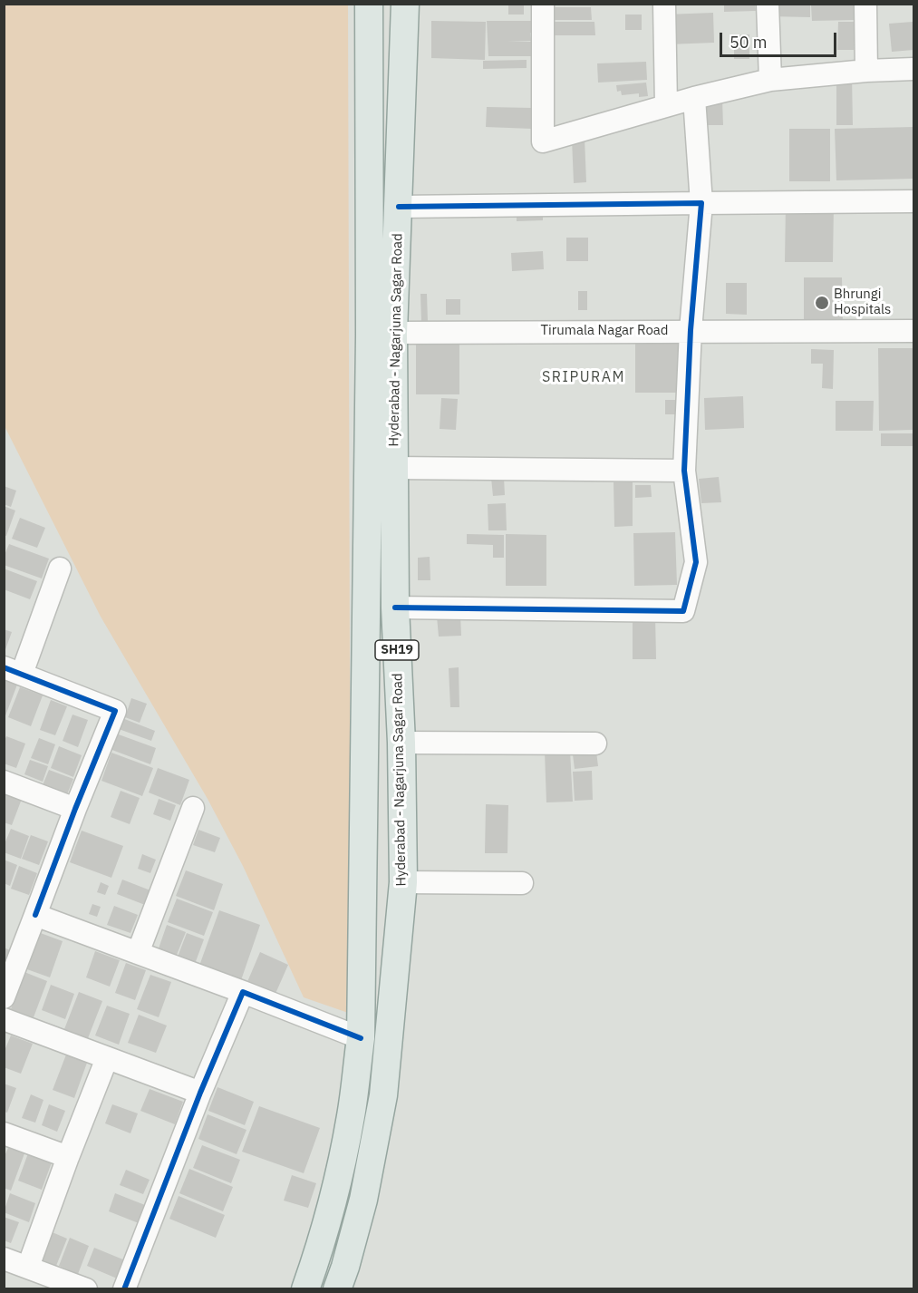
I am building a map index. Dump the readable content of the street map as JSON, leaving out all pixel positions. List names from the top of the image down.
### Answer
{
  "streets": {
    "main road": ["Hyderabad - Nagarjuna Sagar Road", "SH19"],
    "street": ["Tirumala Nagar Road"]
  },
  "crossings": [
    ["Tirumala Nagar Road", "Hyderabad - Nagarjuna Sagar Road"]
  ],
  "districts": ["SRIPURAM"],
  "places": ["Bhrungi Hospitals"],
  "scale_bar": "50 m"
}
